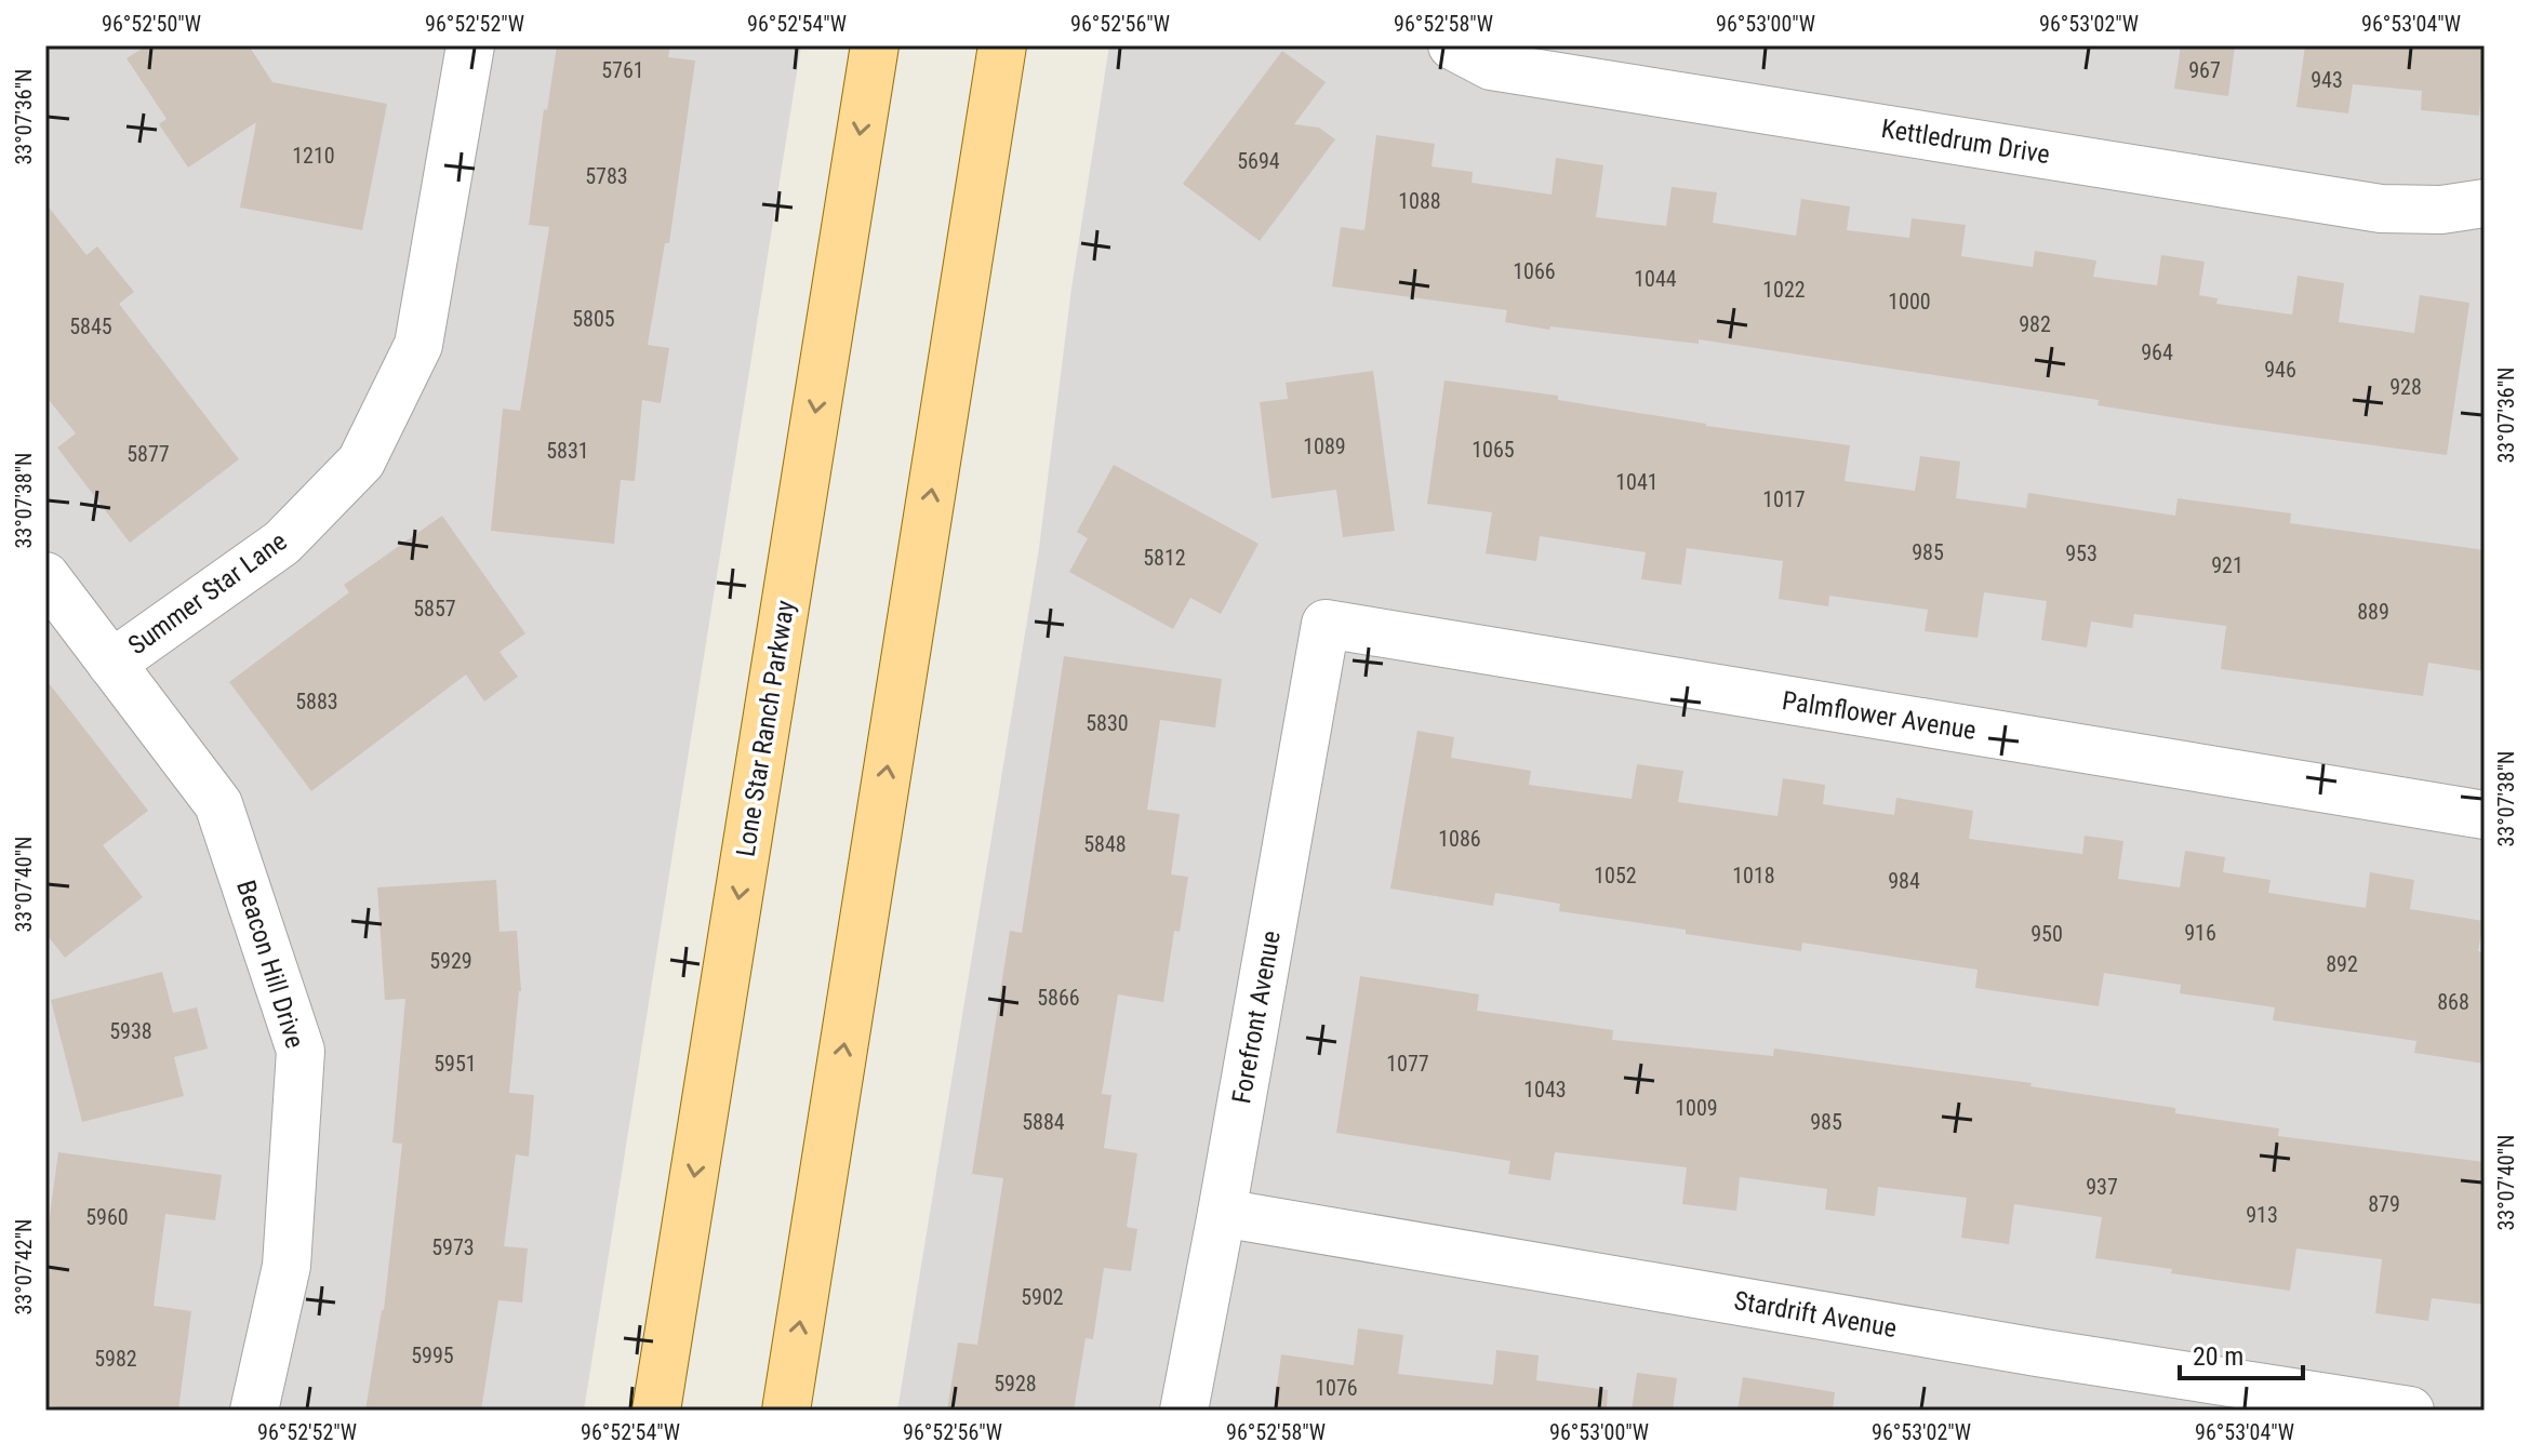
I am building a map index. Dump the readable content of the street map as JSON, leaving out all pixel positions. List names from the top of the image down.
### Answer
{
  "streets": {
    "main road": ["Lone Star Ranch Parkway"],
    "street": [
      "Kettledrum Drive",
      "Summer Star Lane",
      "Palmflower Avenue",
      "Beacon Hill Drive",
      "Forefront Avenue",
      "Stardrift Avenue"
    ]
  },
  "crossings": [
    ["Summer Star Lane", "Beacon Hill Drive"],
    ["Palmflower Avenue", "Forefront Avenue"],
    ["Forefront Avenue", "Stardrift Avenue"]
  ],
  "house_numbers": [
    "5761",
    "967",
    "943",
    "1210",
    "5694",
    "5783",
    "1088",
    "1066",
    "1044",
    "1022",
    "1000",
    "5805",
    "982",
    "5845",
    "964",
    "946",
    "928",
    "1089",
    "1065",
    "5831",
    "5877",
    "1041",
    "1017",
    "985",
    "953",
    "5812",
    "921",
    "5857",
    "889",
    "5883",
    "5830",
    "1086",
    "5848",
    "1052",
    "1018",
    "984",
    "916",
    "950",
    "5929",
    "892",
    "5866",
    "868",
    "5938",
    "5951",
    "1077",
    "1043",
    "1009",
    "5884",
    "985",
    "937",
    "879",
    "913",
    "5960",
    "5973",
    "5902",
    "5995",
    "5982",
    "5928",
    "1076"
  ],
  "scale_bar": "20 m",
  "coordinates": [
    "96°52'50\"W",
    "96°52'52\"W",
    "96°52'54\"W",
    "96°52'56\"W",
    "96°52'58\"W",
    "96°53'00\"W",
    "96°53'02\"W",
    "96°53'04\"W",
    "33°07'36\"N",
    "33°07'38\"N",
    "33°07'40\"N",
    "33°07'42\"N"
  ]
}
